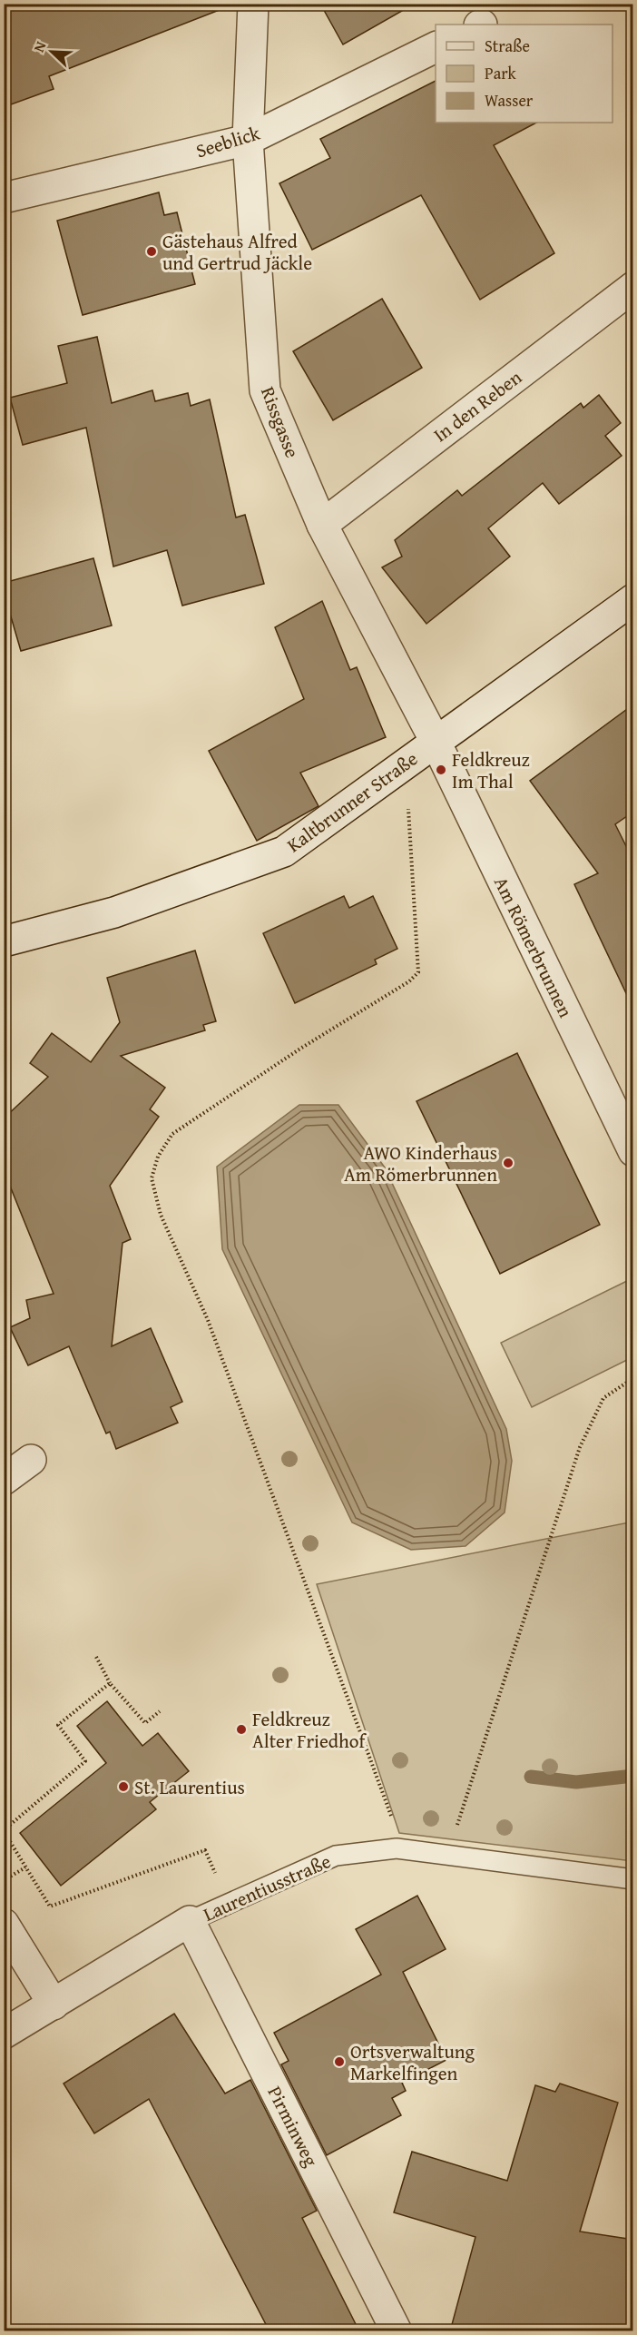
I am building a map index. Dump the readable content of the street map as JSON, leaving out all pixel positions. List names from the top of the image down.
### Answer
{
  "streets": {
    "street": [
      "Seeblick",
      "In den Reben",
      "Rissgasse",
      "Kaltbrunner Straße",
      "Am Römerbrunnen",
      "Laurentiusstraße",
      "Pirminweg"
    ]
  },
  "crossings": [
    ["Seeblick", "Rissgasse"],
    ["In den Reben", "Rissgasse"],
    ["Rissgasse", "Kaltbrunner Straße"],
    ["Rissgasse", "Am Römerbrunnen"],
    ["Kaltbrunner Straße", "Am Römerbrunnen"],
    ["Laurentiusstraße", "Pirminweg"]
  ],
  "places": [
    "Gästehaus Alfred und Gertrud Jäckle",
    "Feldkreuz Im Thal",
    "AWO Kinderhaus Am Römerbrunnen",
    "Feldkreuz Alter Friedhof",
    "St. Laurentius",
    "Ortsverwaltung Markelfingen"
  ],
  "legend": ["Straße", "Park", "Wasser"],
  "north": "top left"
}
